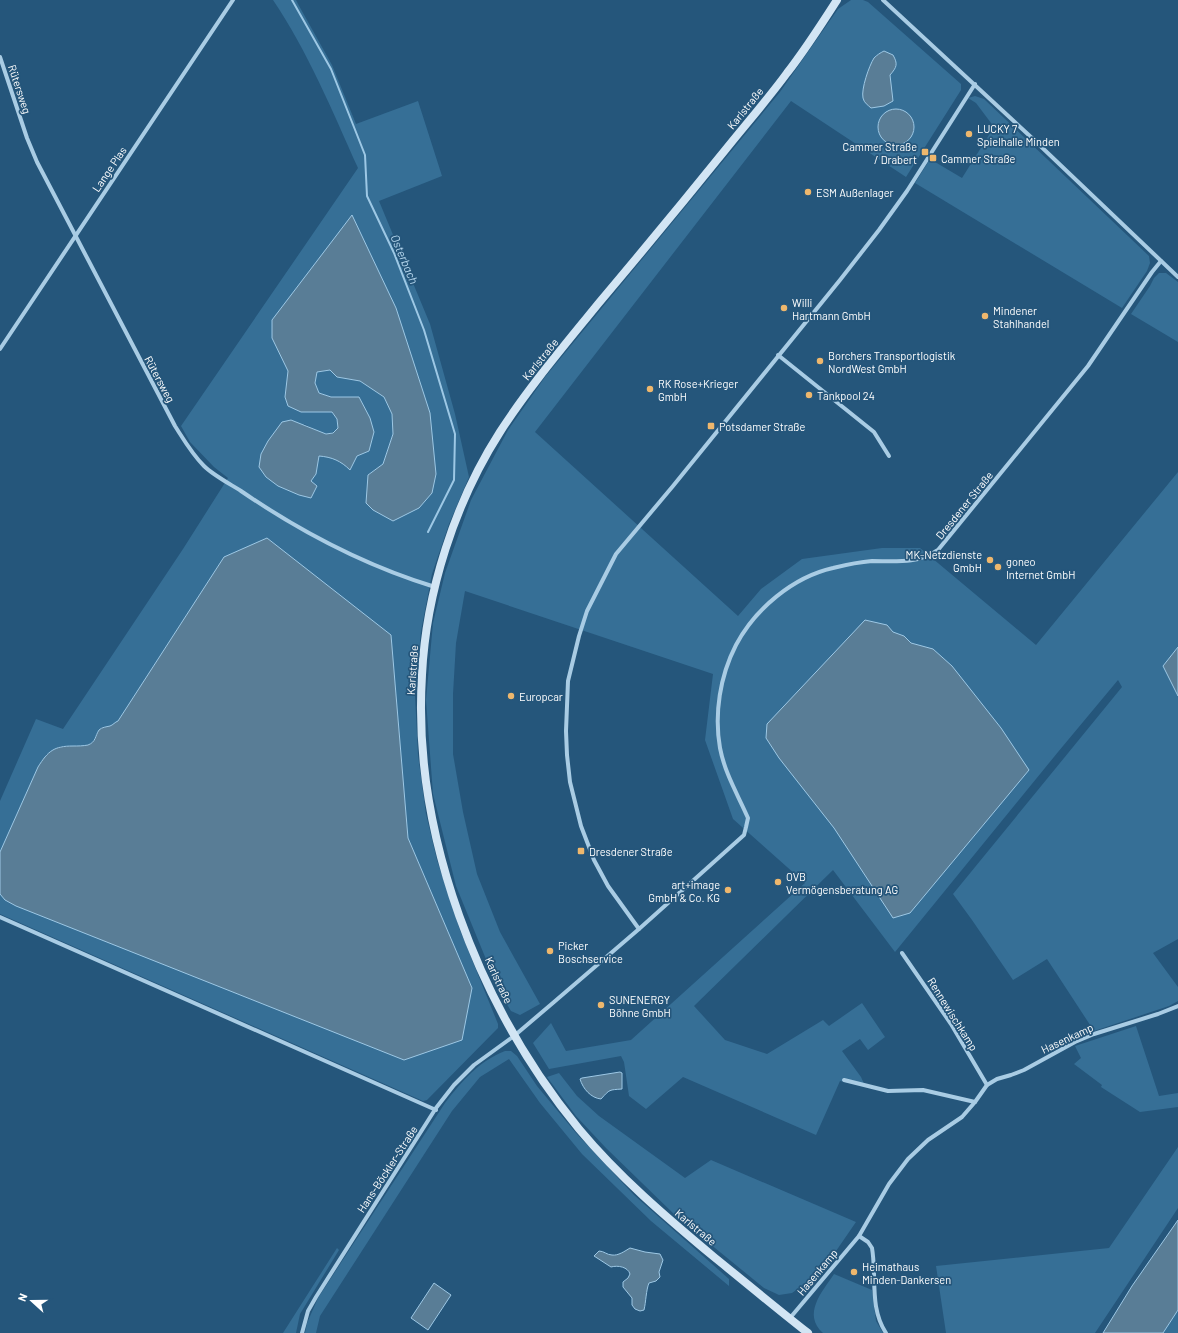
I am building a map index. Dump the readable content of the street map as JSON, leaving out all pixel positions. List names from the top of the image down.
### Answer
{
  "streets": {
    "street": [
      "Rütersweg",
      "Karlstraße",
      "Lange Plas",
      "Dresdener Straße",
      "Rennewischkamp",
      "Hasenkamp",
      "Hans-Böckler-Straße"
    ]
  },
  "crossings": [
    ["Rütersweg", "Karlstraße"],
    ["Rütersweg", "Lange Plas"],
    ["Karlstraße", "Hasenkamp"],
    ["Karlstraße", "Hans-Böckler-Straße"],
    ["Rennewischkamp", "Hasenkamp"]
  ],
  "water": ["Osterbach"],
  "places": {
    "other": [
      "LUCKY 7 Spielhalle Minden",
      "ESM Außenlager",
      "Willi Hartmann GmbH",
      "Mindener Stahlhandel",
      "Borchers Transportlogistik NordWest GmbH",
      "RK Rose+Krieger GmbH",
      "Tankpool 24",
      "MK-Netzdienste GmbH",
      "goneo Internet GmbH",
      "Europcar",
      "OVB Vermögensberatung AG",
      "art+image GmbH & Co. KG",
      "Picker Boschservice",
      "SUNENERGY Böhne GmbH",
      "Heimathaus Minden-Dankersen"
    ],
    "transit": [
      "Cammer Straße / Drabert",
      "Cammer Straße",
      "Potsdamer Straße",
      "Dresdener Straße"
    ]
  },
  "north": "left"
}
